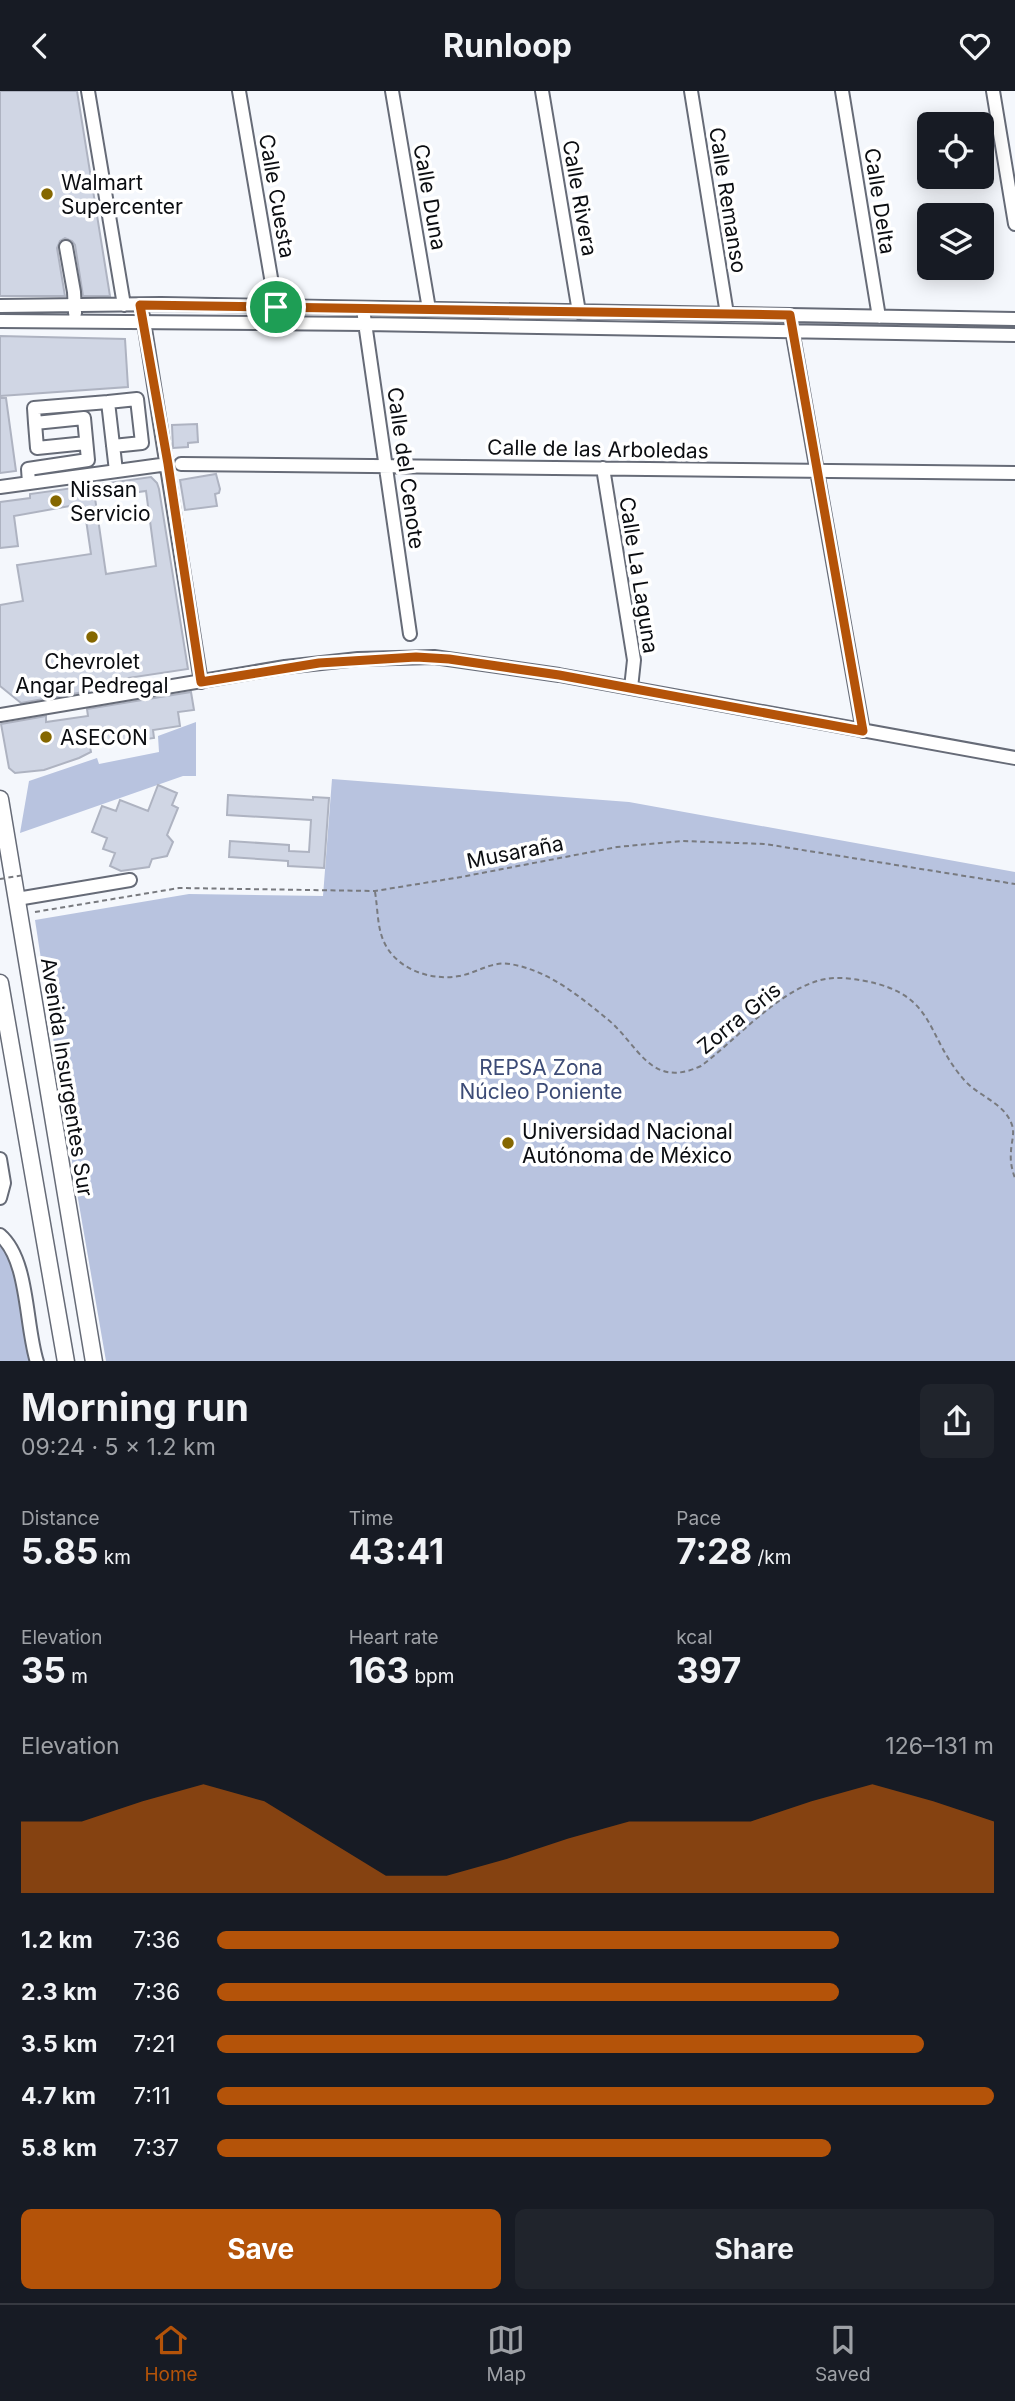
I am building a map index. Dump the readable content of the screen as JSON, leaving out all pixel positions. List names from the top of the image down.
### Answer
{
  "streets": {
    "main road": ["Avenida Insurgentes Sur"],
    "street": [
      "Calle Cuesta",
      "Calle Duna",
      "Calle Rivera",
      "Calle Remanso",
      "Calle Delta",
      "Calle de las Arboledas",
      "Calle del Cenote",
      "Calle La Laguna"
    ],
    "path": ["Musaraña", "Zorra Gris"]
  },
  "crossings": [
    ["Calle de las Arboledas", "Calle del Cenote"],
    ["Calle de las Arboledas", "Calle La Laguna"],
    ["Musaraña", "Zorra Gris"],
    ["Musaraña", "Avenida Insurgentes Sur"]
  ],
  "parks": ["REPSA Zona Núcleo Poniente"],
  "places": [
    "Walmart Supercenter",
    "Nissan Servicio",
    "Chevrolet Angar Pedregal",
    "ASECON",
    "Universidad Nacional Autónoma de México"
  ],
  "page": {
    "header": "Runloop",
    "heading": ["Morning run", "09:24 · 5 × 1.2 km"],
    "stats": [
      ["Distance", "5.85 km"],
      ["Time", "43:41"],
      ["Pace", "7:28 /km"],
      ["Elevation", "35 m"],
      ["Heart rate", "163 bpm"],
      ["kcal", "397"]
    ],
    "chart": ["Elevation", "126–131 m"],
    "list": [
      {
        "name": "1.2 km",
        "note": "7:36"
      },
      {
        "name": "2.3 km",
        "note": "7:36"
      },
      {
        "name": "3.5 km",
        "note": "7:21"
      },
      {
        "name": "4.7 km",
        "note": "7:11"
      },
      {
        "name": "5.8 km",
        "note": "7:37"
      }
    ],
    "buttons": ["Save", "Share"],
    "tabs": ["Home", "Map", "Saved"]
  }
}
